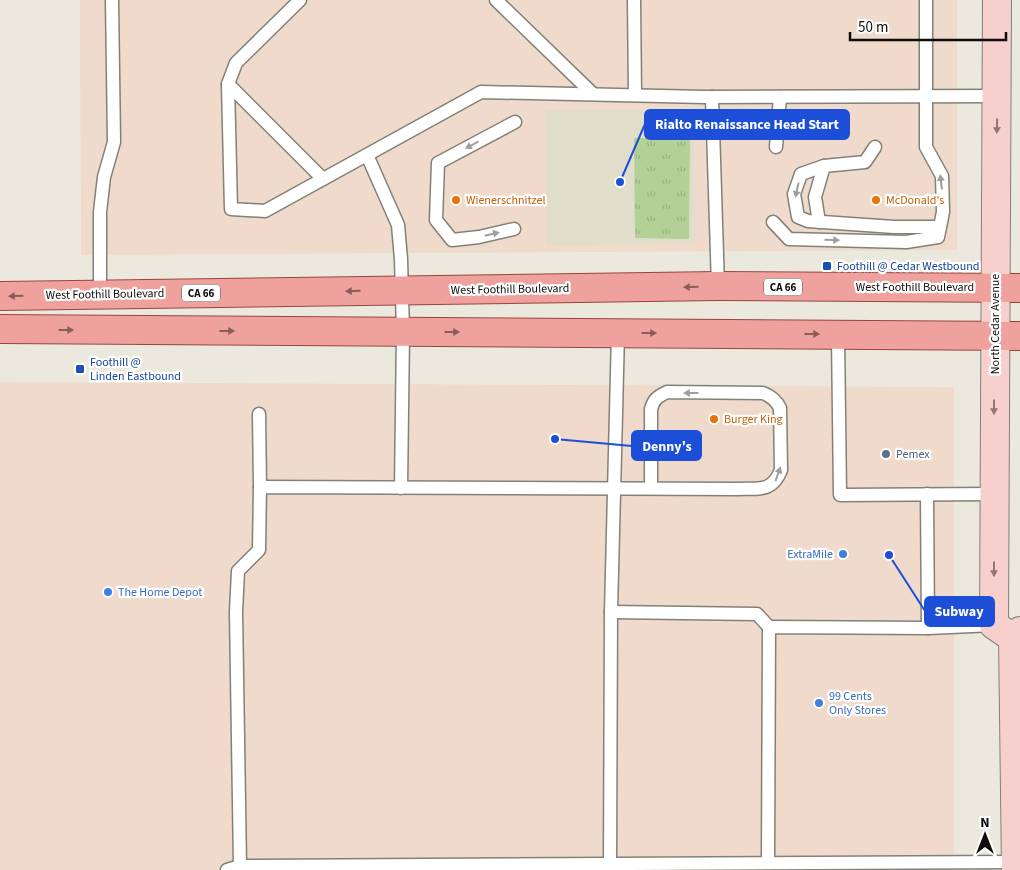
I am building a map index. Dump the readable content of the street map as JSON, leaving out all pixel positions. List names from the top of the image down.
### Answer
{
  "streets": {
    "main road": ["CA 66", "West Foothill Boulevard", "North Cedar Avenue"]
  },
  "crossings": [
    ["West Foothill Boulevard", "North Cedar Avenue"]
  ],
  "one_way": ["North Cedar Avenue"],
  "places": {
    "other": [
      "Rialto Renaissance Head Start",
      "Wienerschnitzel",
      "McDonald's",
      "Burger King",
      "Denny's",
      "Pemex",
      "ExtraMile",
      "Subway",
      "The Home Depot",
      "99 Cents Only Stores"
    ],
    "transit": ["Foothill @ Cedar Westbound", "Foothill @ Linden Eastbound"]
  },
  "scale_bar": "50 m",
  "north": "top"
}
